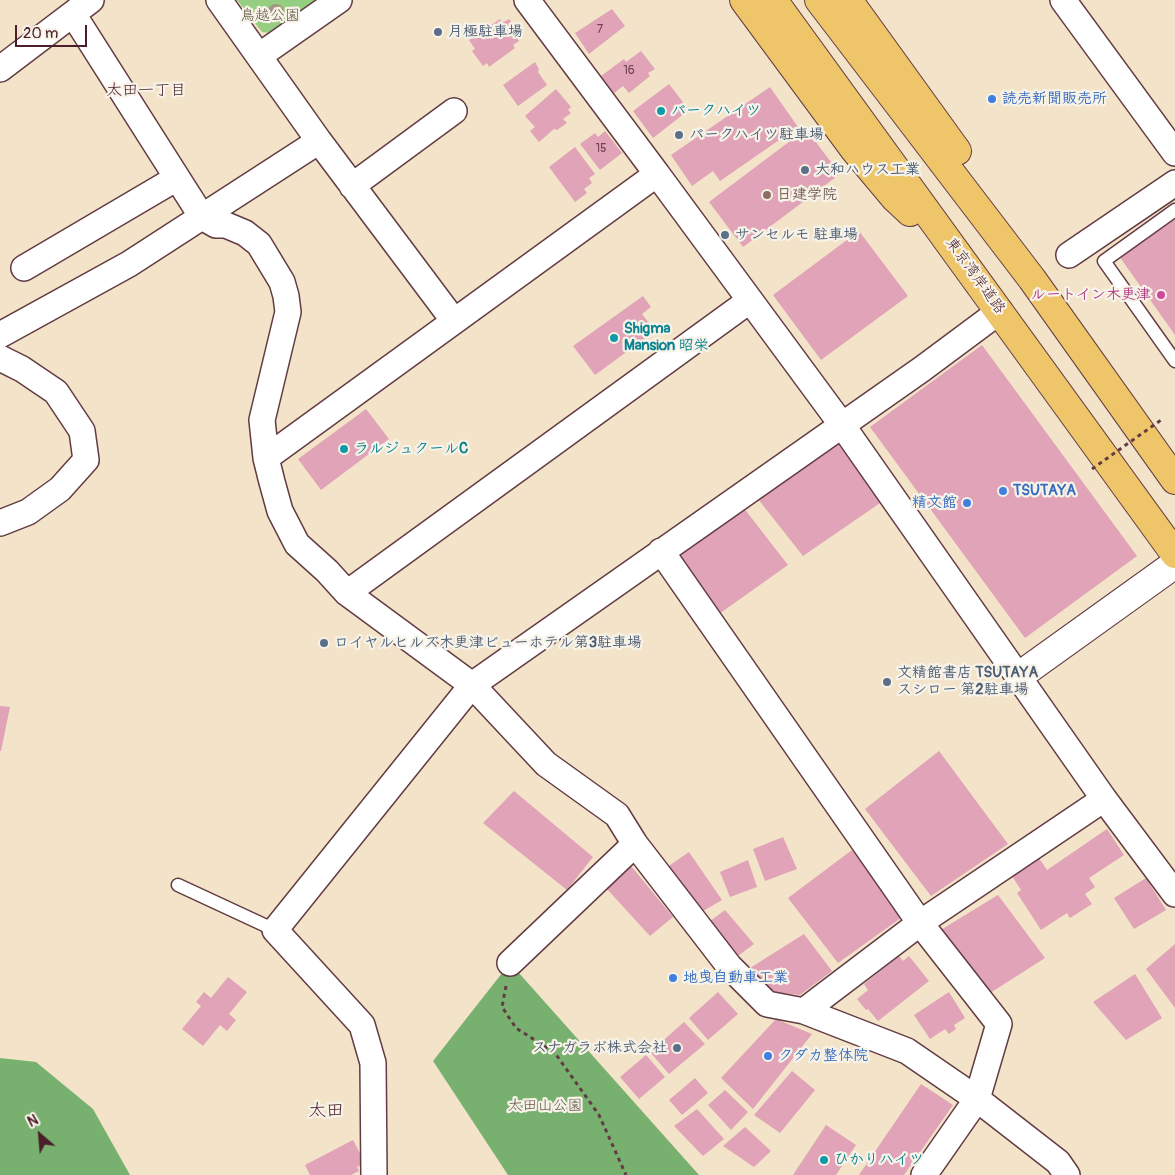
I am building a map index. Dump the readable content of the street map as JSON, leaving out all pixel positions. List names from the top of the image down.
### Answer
{
  "streets": {
    "highway": ["東京湾岸道路"]
  },
  "districts": ["太田一丁目", "太田"],
  "parks": ["鳥越公園", "太田山公園"],
  "places": [
    "月極駐車場",
    "読売新聞販売所",
    "パークハイツ",
    "パークハイツ駐車場",
    "大和ハウス工業",
    "日建学院",
    "サンセルモ 駐車場",
    "ルートイン木更津",
    "Shigma Mansion 昭栄",
    "ラルジュクールC",
    "TSUTAYA",
    "精文館",
    "ロイヤルヒルズ木更津ビューホテル第3駐車場",
    "文精館書店 TSUTAYA スシロー 第2駐車場",
    "地曵自動車工業",
    "スナガラボ株式会社",
    "クダカ整体院",
    "ひかりハイツ"
  ],
  "house_numbers": ["7", "16", "15"],
  "scale_bar": "20 m",
  "north": "top left"
}
